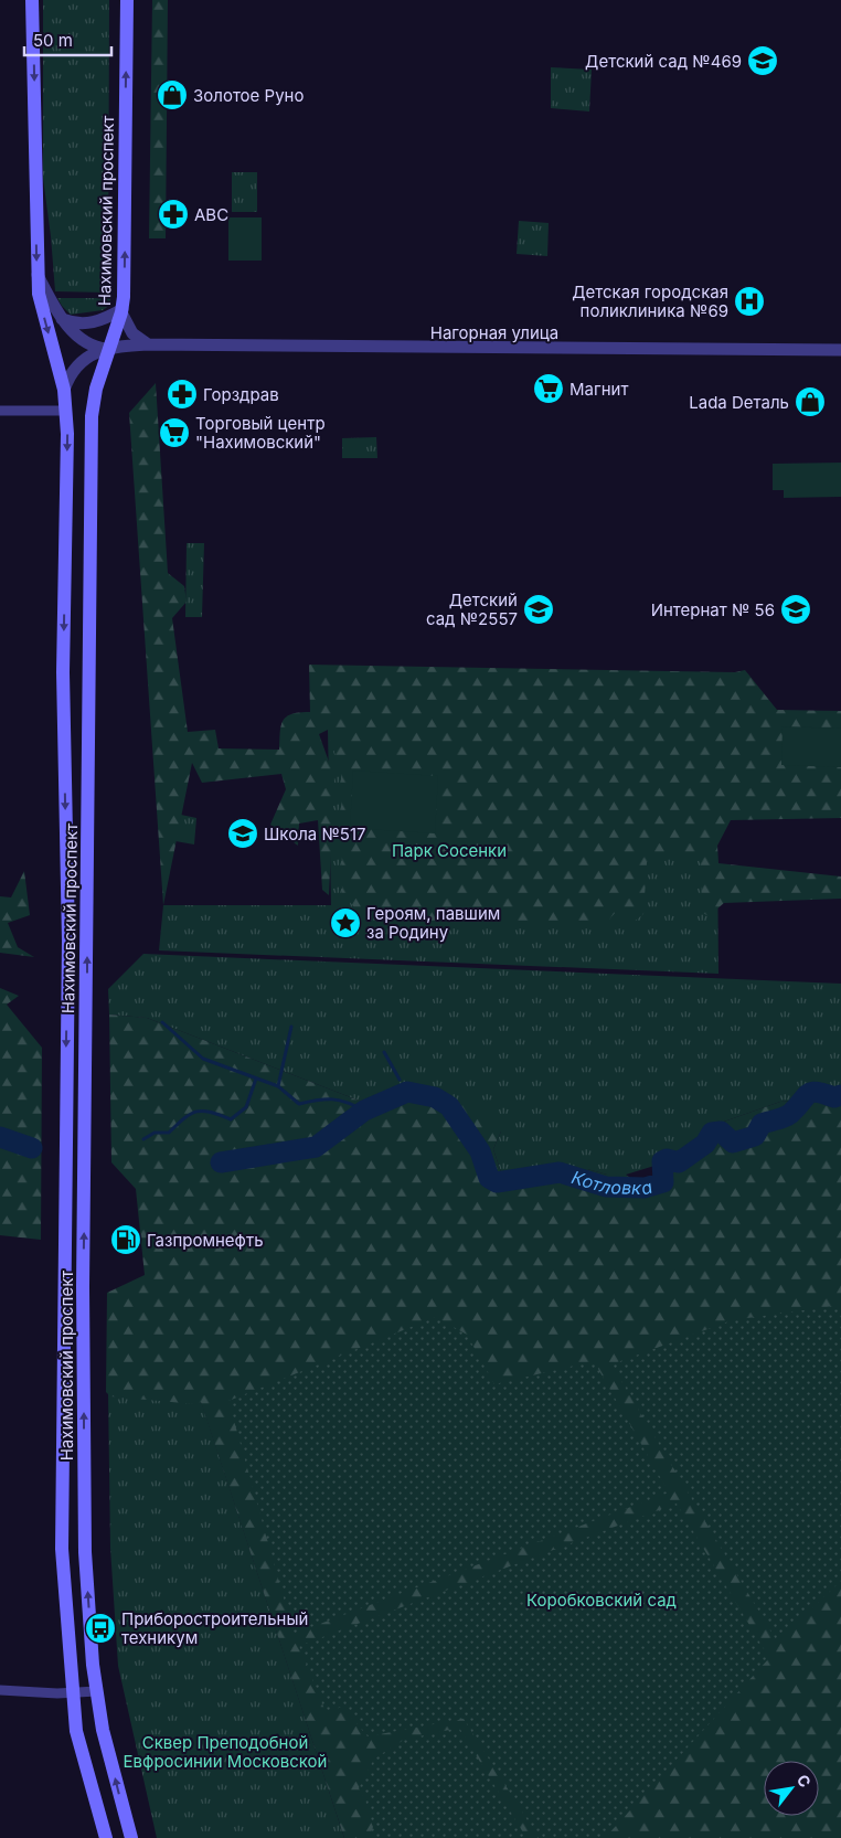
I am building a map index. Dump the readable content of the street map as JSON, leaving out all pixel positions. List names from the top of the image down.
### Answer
{
  "streets": {
    "main road": ["Нахимовский проспект"],
    "street": ["Нагорная улица"]
  },
  "crossings": [
    ["Нахимовский проспект", "Нагорная улица"]
  ],
  "water": ["Котловка"],
  "parks": ["Парк Сосенки", "Коробковский сад", "Сквер Преподобной Евфросинии Московской"],
  "places": {
    "school or university": [
      "Детский сад №469",
      "Детский сад №2557",
      "Интернат № 56",
      "Школа №517"
    ],
    "shop": ["Золотое Руно", "Lada Dеталь"],
    "pharmacy": ["ABC", "Горздрав"],
    "hospital": ["Детская городская поликлиника №69"],
    "supermarket": ["Магнит", "Торговый центр \"Нахимовский\""],
    "place": ["Героям, павшим за Родину"],
    "fuel station": ["Газпромнефть"],
    "bus stop": ["Приборостроительный техникум"]
  },
  "scale_bar": "50 m",
  "north": "top right"
}
